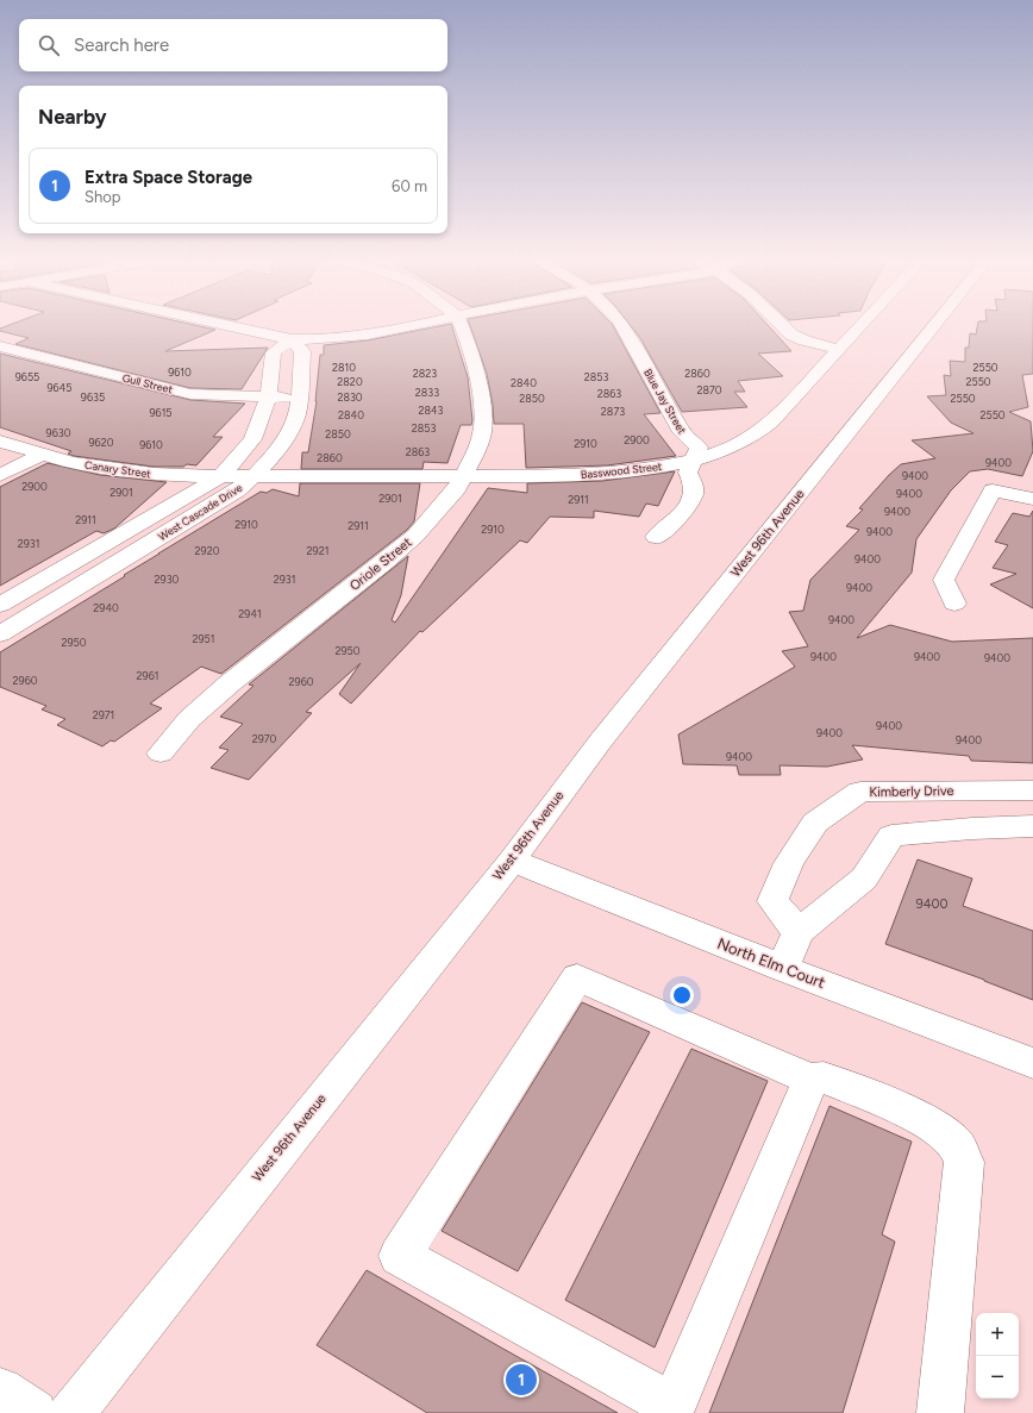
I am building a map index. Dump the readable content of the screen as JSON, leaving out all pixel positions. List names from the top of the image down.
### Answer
{
  "streets": {
    "street": [
      "Gull Street",
      "Blue Jay Street",
      "Canary Street",
      "Basswood Street",
      "West Cascade Drive",
      "West 96th Avenue",
      "Oriole Street",
      "Kimberly Drive",
      "North Elm Court"
    ]
  },
  "crossings": [
    ["Gull Street", "West Cascade Drive"],
    ["Blue Jay Street", "Basswood Street"],
    ["Canary Street", "Basswood Street"],
    ["Canary Street", "West Cascade Drive"],
    ["Basswood Street", "West Cascade Drive"],
    ["Basswood Street", "Oriole Street"],
    ["West 96th Avenue", "North Elm Court"]
  ],
  "house_numbers": [
    "2810",
    "2550",
    "9610",
    "2823",
    "2860",
    "9655",
    "2853",
    "2820",
    "2550",
    "2840",
    "9645",
    "2870",
    "2833",
    "2863",
    "9635",
    "2830",
    "2850",
    "2550",
    "2843",
    "2873",
    "9615",
    "2840",
    "2550",
    "2853",
    "9630",
    "2850",
    "2900",
    "9620",
    "2910",
    "9610",
    "2863",
    "2860",
    "9400",
    "9400",
    "2900",
    "2901",
    "9400",
    "2901",
    "2911",
    "9400",
    "2911",
    "2910",
    "2911",
    "2910",
    "9400",
    "2931",
    "2920",
    "2921",
    "9400",
    "2930",
    "2931",
    "9400",
    "2940",
    "2941",
    "9400",
    "2951",
    "2950",
    "2950",
    "9400",
    "9400",
    "9400",
    "2961",
    "2960",
    "2960",
    "2971",
    "9400",
    "9400",
    "2970",
    "9400",
    "9400",
    "9400"
  ],
  "page": {
    "search": "Search here",
    "heading": "Nearby",
    "list": [
      {
        "mark": "1",
        "name": "Extra Space Storage",
        "note": "Shop",
        "value": "60 m"
      }
    ],
    "map_buttons": ["+", "−"],
    "pins": "1"
  }
}
